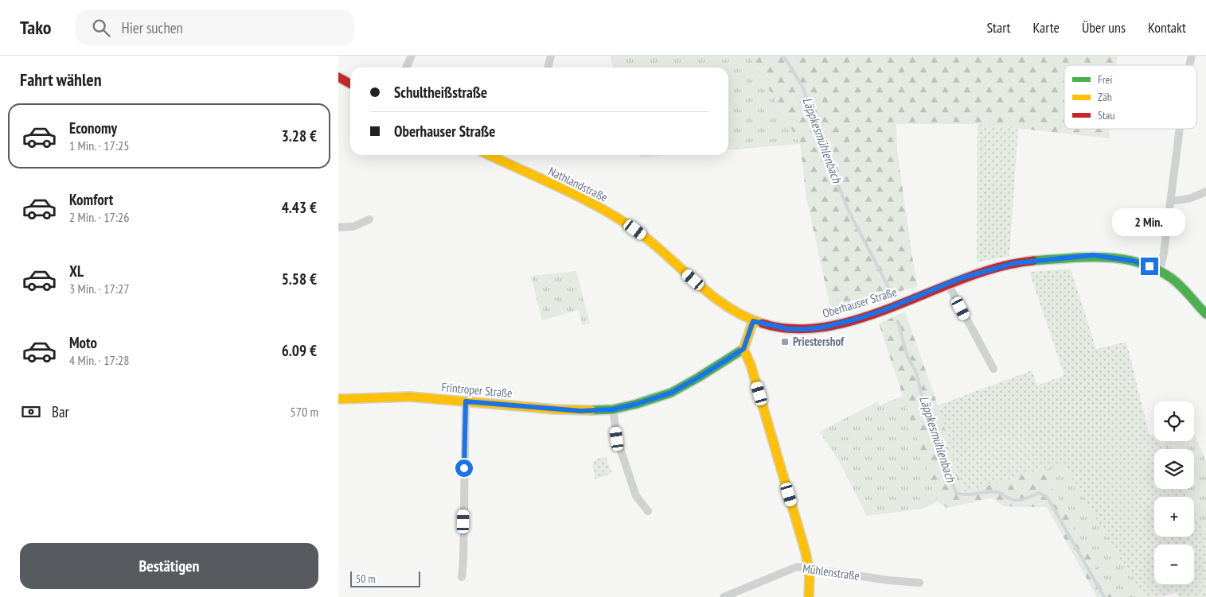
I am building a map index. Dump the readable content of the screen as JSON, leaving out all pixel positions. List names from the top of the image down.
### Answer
{
  "streets": {
    "street": [
      "Nathlandstraße",
      "Oberhauser Straße",
      "Frintroper Straße",
      "Mühlenstraße"
    ]
  },
  "crossings": [
    ["Nathlandstraße", "Oberhauser Straße"]
  ],
  "water": ["Läppkesmühlenbach"],
  "places": {
    "transit": ["Priestershof"]
  },
  "legend": ["Frei", "Zäh", "Stau"],
  "scale_bar": "50 m",
  "page": {
    "header": "Tako",
    "search": "Hier suchen",
    "nav": [
      "Start",
      "Karte",
      "Über uns",
      "Kontakt"
    ],
    "heading": "Fahrt wählen",
    "banner": ["Schultheißstraße", "Oberhauser Straße"],
    "list": [
      {
        "name": "Economy",
        "note": "1 Min. · 17:25",
        "value": "3.28 €"
      },
      {
        "name": "Komfort",
        "note": "2 Min. · 17:26",
        "value": "4.43 €"
      },
      {
        "name": "XL",
        "note": "3 Min. · 17:27",
        "value": "5.58 €"
      },
      {
        "name": "Moto",
        "note": "4 Min. · 17:28",
        "value": "6.09 €"
      }
    ],
    "bubble": "2 Min.",
    "pay": ["Bar", "570 m"],
    "map_buttons": ["+", "−"],
    "buttons": "Bestätigen",
    "scale": "50 m"
  }
}
